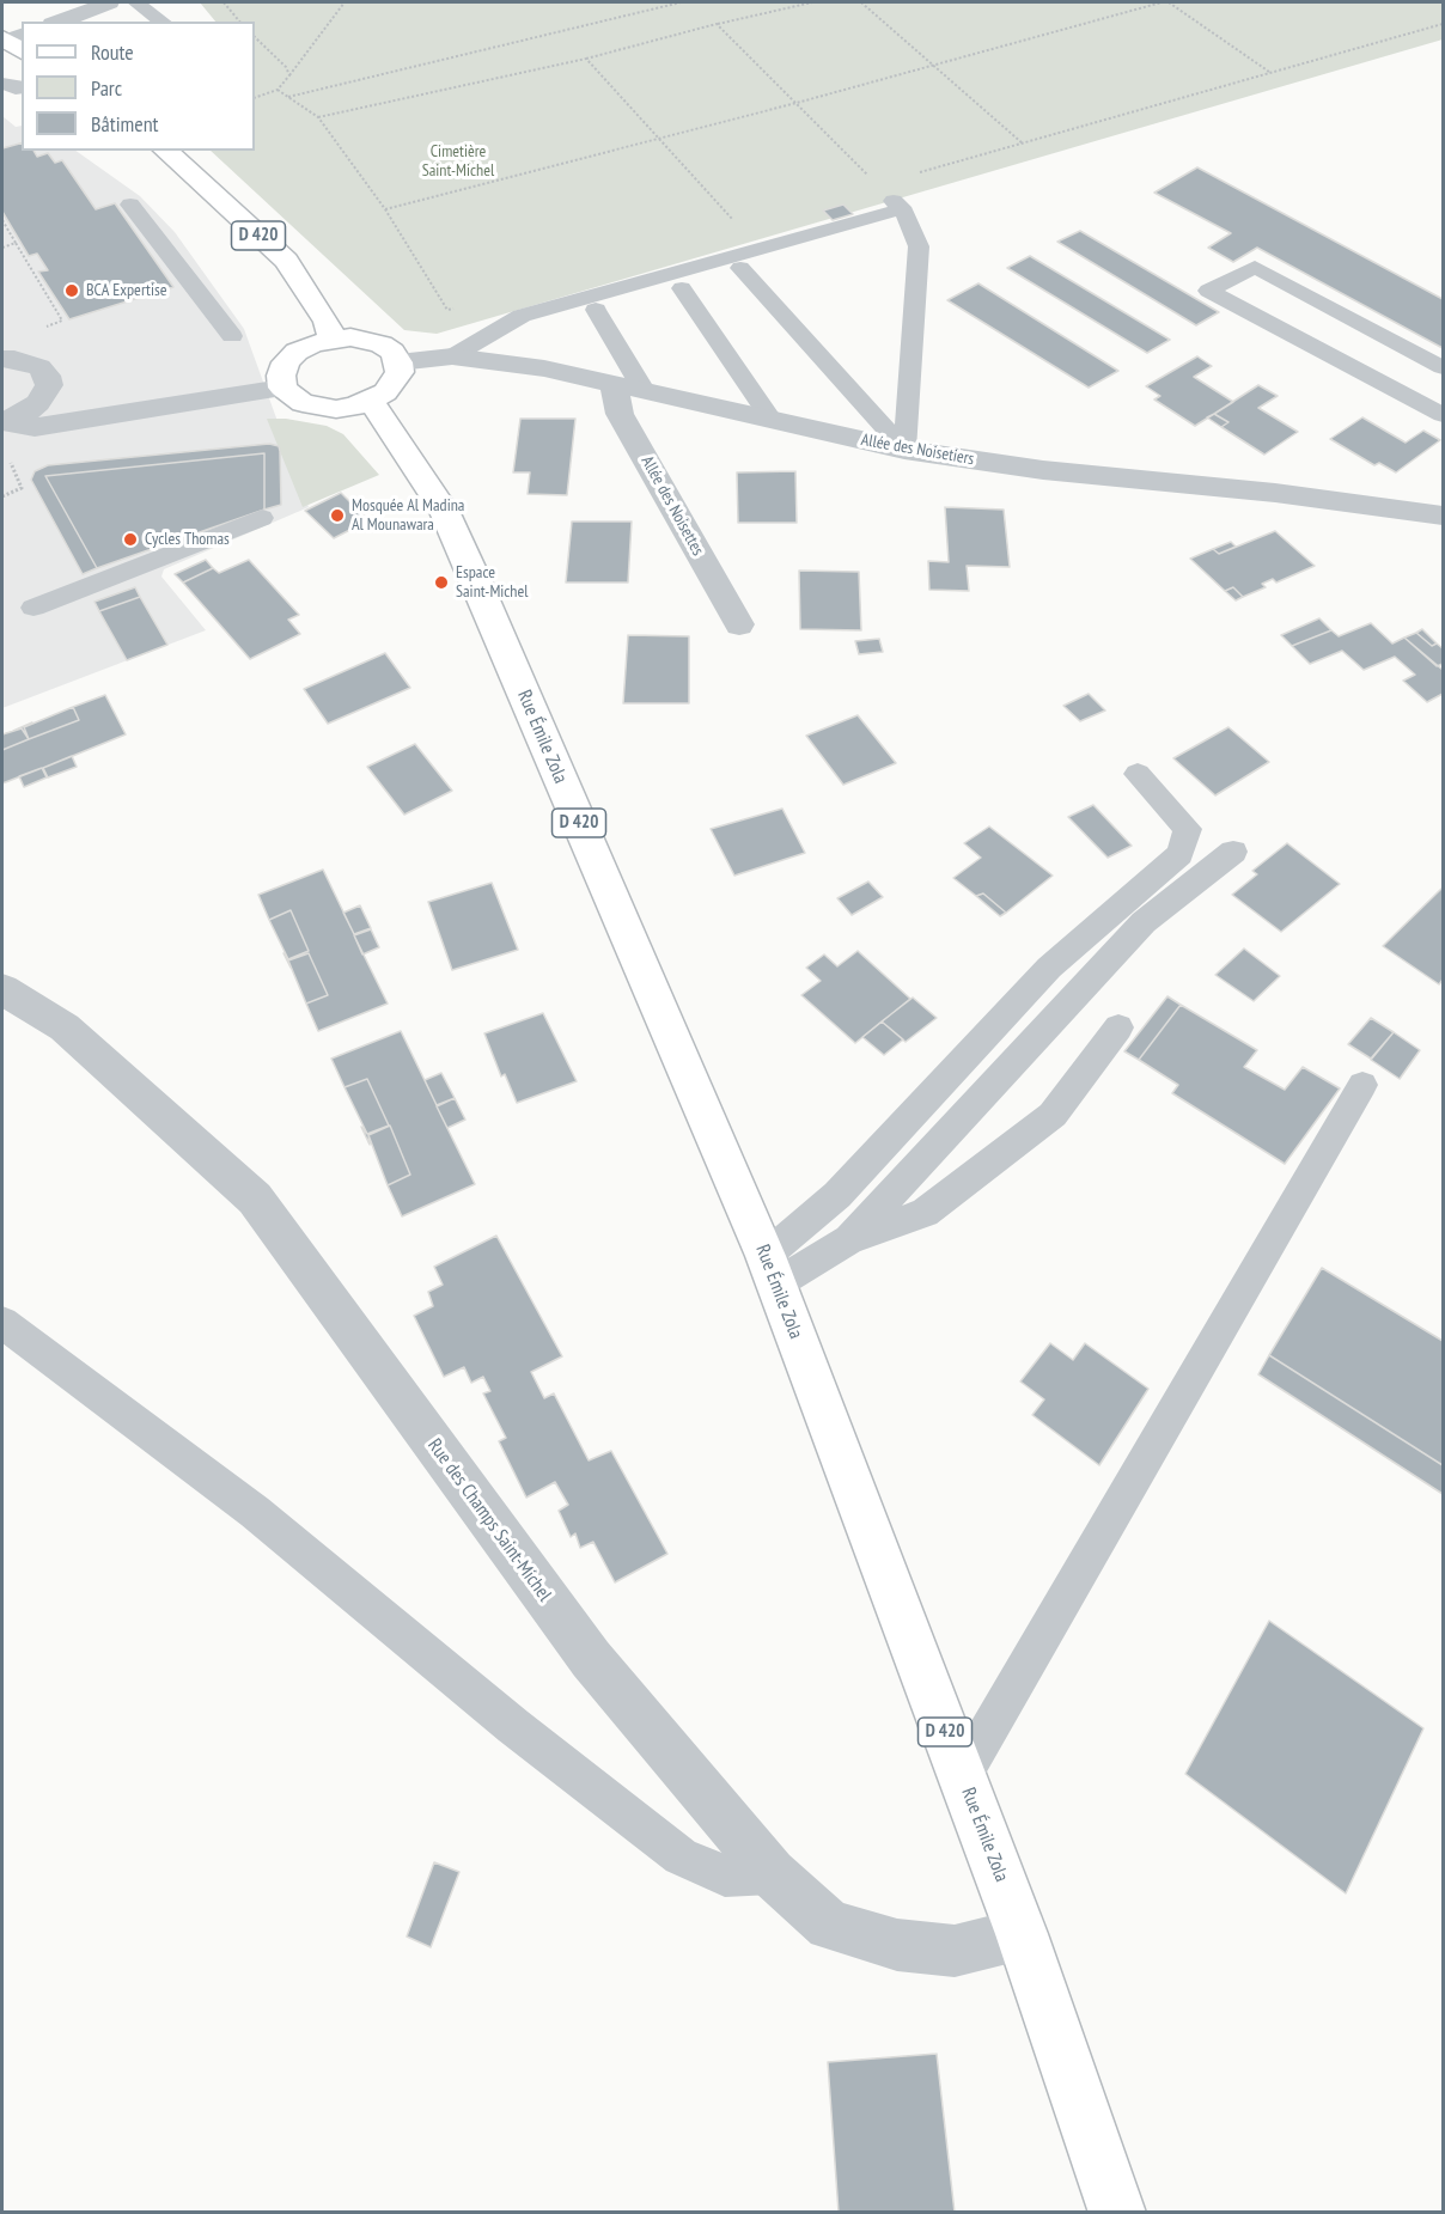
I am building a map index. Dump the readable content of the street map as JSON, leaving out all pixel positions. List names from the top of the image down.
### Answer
{
  "streets": {
    "main road": ["D 420", "Rue Émile Zola"],
    "street": ["Allée des Noisetiers", "Allée des Noisettes", "Rue des Champs Saint-Michel"]
  },
  "crossings": [
    ["D 420", "Allée des Noisetiers"],
    ["D 420", "Rue Émile Zola"],
    ["Allée des Noisetiers", "Allée des Noisettes"],
    ["Allée des Noisetiers", "Rue Émile Zola"],
    ["Rue Émile Zola", "Rue des Champs Saint-Michel"]
  ],
  "parks": ["Cimetière Saint-Michel"],
  "places": [
    "BCA Expertise",
    "Mosquée Al Madina Al Mounawara",
    "Cycles Thomas",
    "Espace Saint-Michel"
  ],
  "legend": ["Route", "Parc", "Bâtiment"]
}
